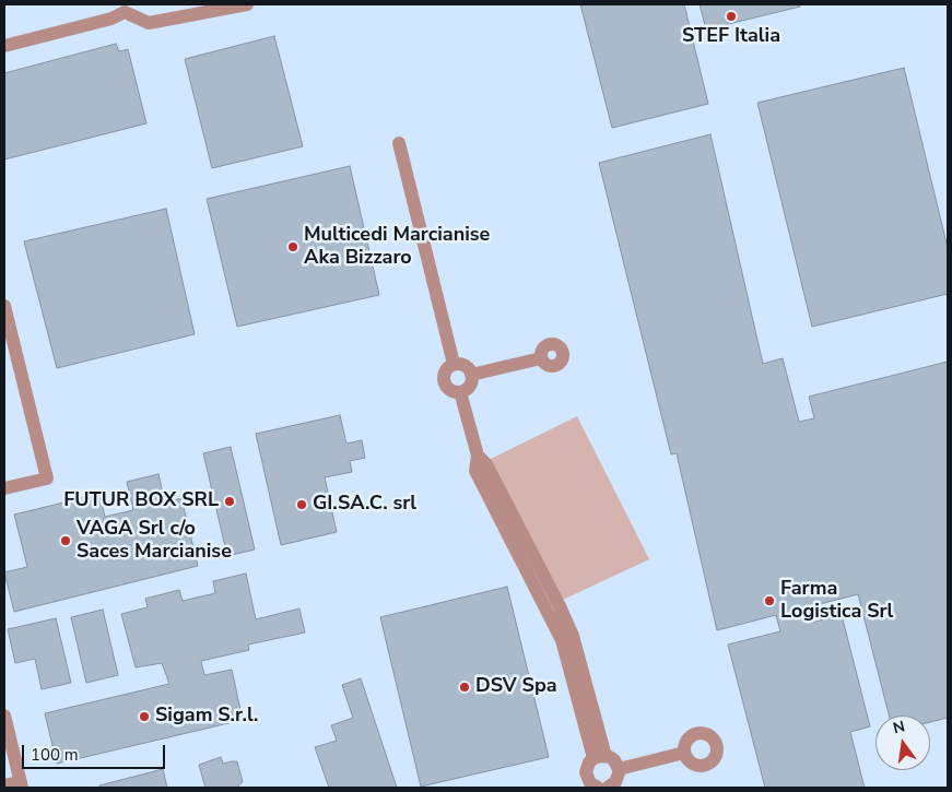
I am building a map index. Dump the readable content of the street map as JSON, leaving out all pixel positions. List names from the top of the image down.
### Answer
{
  "places": [
    "STEF Italia",
    "Multicedi Marcianise Aka Bizzaro",
    "FUTUR BOX SRL",
    "GI.SA.C. srl",
    "VAGA Srl c/o Saces Marcianise",
    "Farma Logistica Srl",
    "DSV Spa",
    "Sigam S.r.l."
  ],
  "scale_bar": "100 m",
  "north": "top"
}
